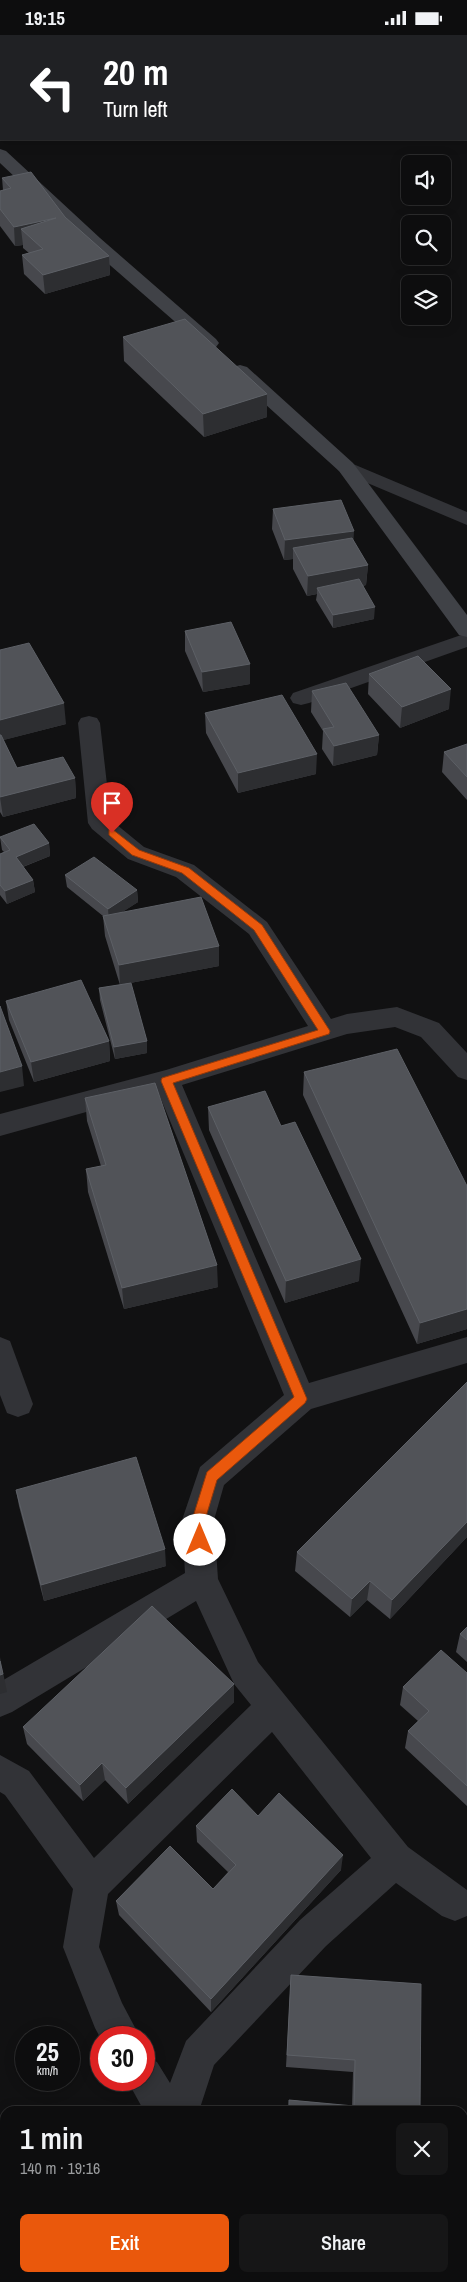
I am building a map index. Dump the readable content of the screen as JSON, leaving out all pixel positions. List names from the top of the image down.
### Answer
{
  "page": {
    "status": "19:15",
    "turn": ["20 m", "Turn left"],
    "speed": "25 km/h",
    "limit": "30",
    "heading": ["1 min", "140 m · 19:16"],
    "buttons": ["Exit", "Share"]
  }
}
